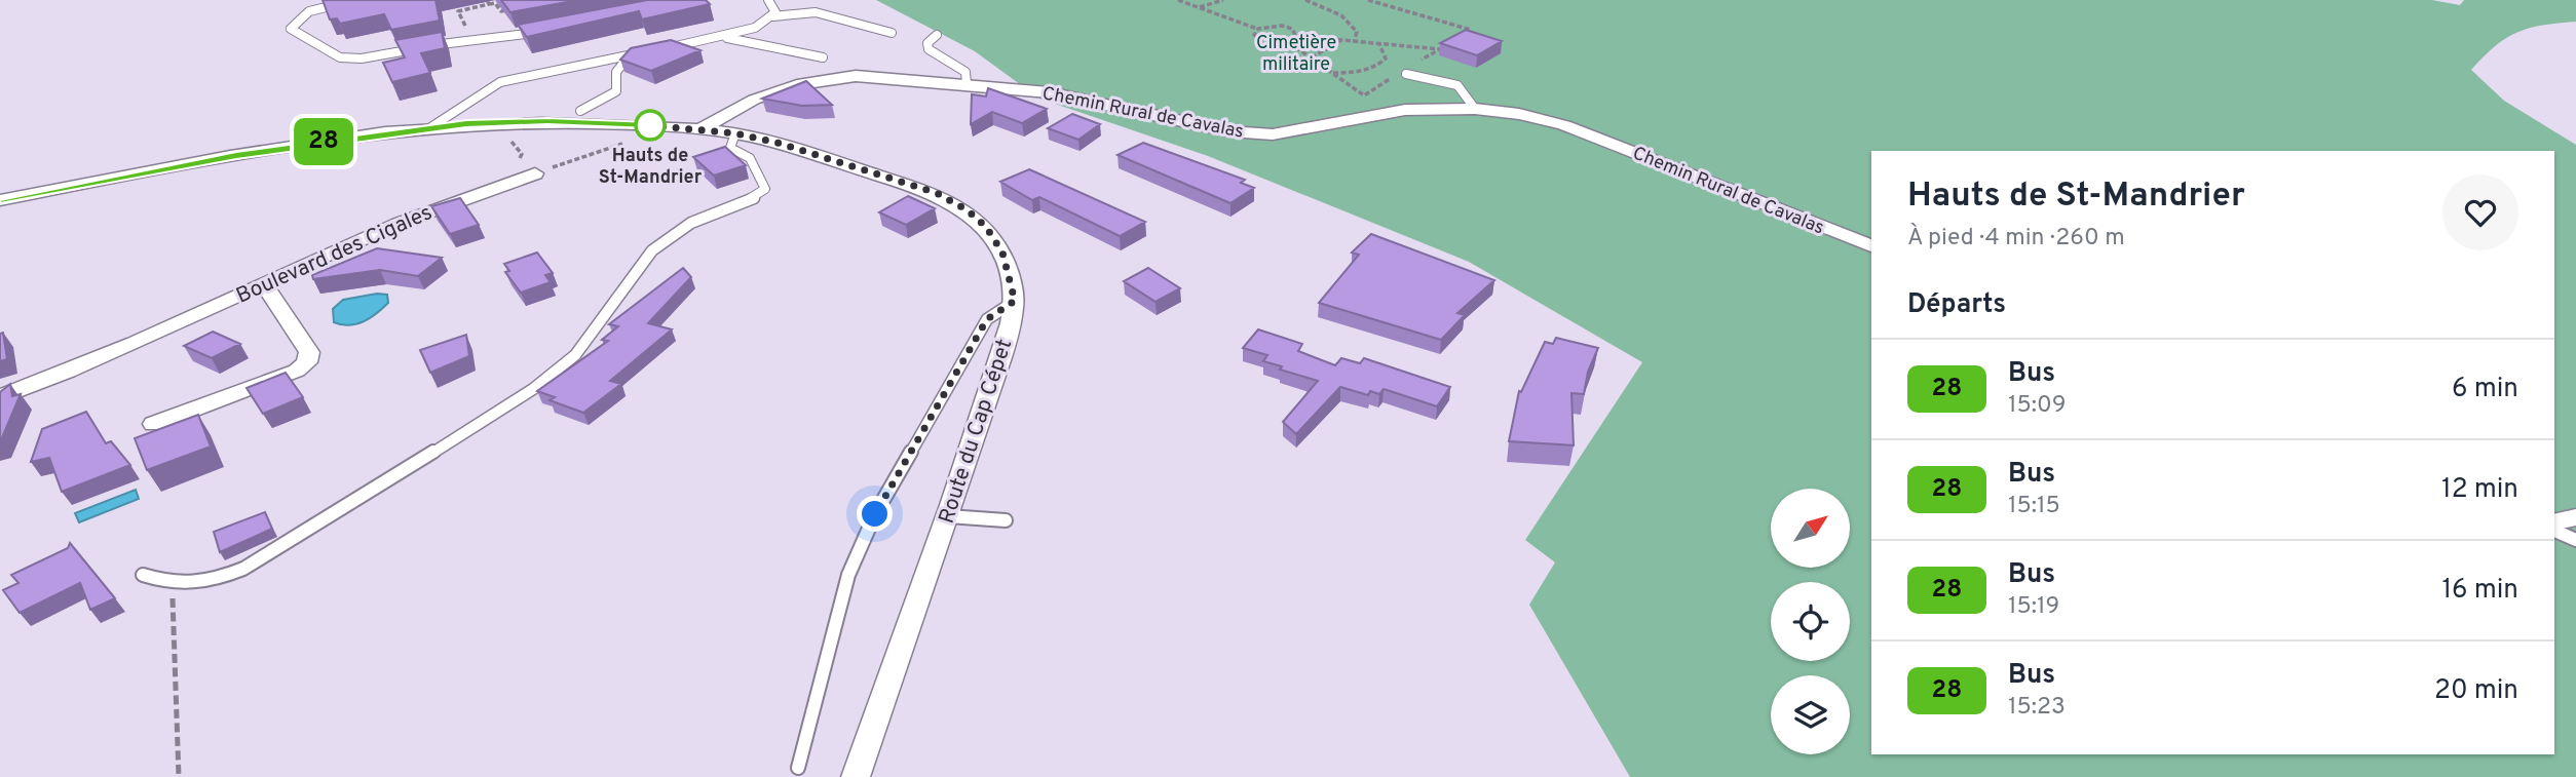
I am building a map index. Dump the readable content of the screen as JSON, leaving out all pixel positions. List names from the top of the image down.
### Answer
{
  "streets": {
    "street": ["Chemin Rural de Cavalas", "Boulevard des Cigales", "Route du Cap Cépet"]
  },
  "parks": ["Cimetière militaire"],
  "places": ["Hauts de St-Mandrier"],
  "lines": ["bus line 28"],
  "north": "top right",
  "page": {
    "on_map": "28",
    "heading": [
      ["Hauts de St-Mandrier", "À pied · 4 min · 260 m"],
      "Départs"
    ],
    "list": [
      {
        "mark": "28",
        "name": "Bus",
        "note": "15:09",
        "value": "6 min"
      },
      {
        "mark": "28",
        "name": "Bus",
        "note": "15:15",
        "value": "12 min"
      },
      {
        "mark": "28",
        "name": "Bus",
        "note": "15:19",
        "value": "16 min"
      },
      {
        "mark": "28",
        "name": "Bus",
        "note": "15:23",
        "value": "20 min"
      }
    ]
  }
}
